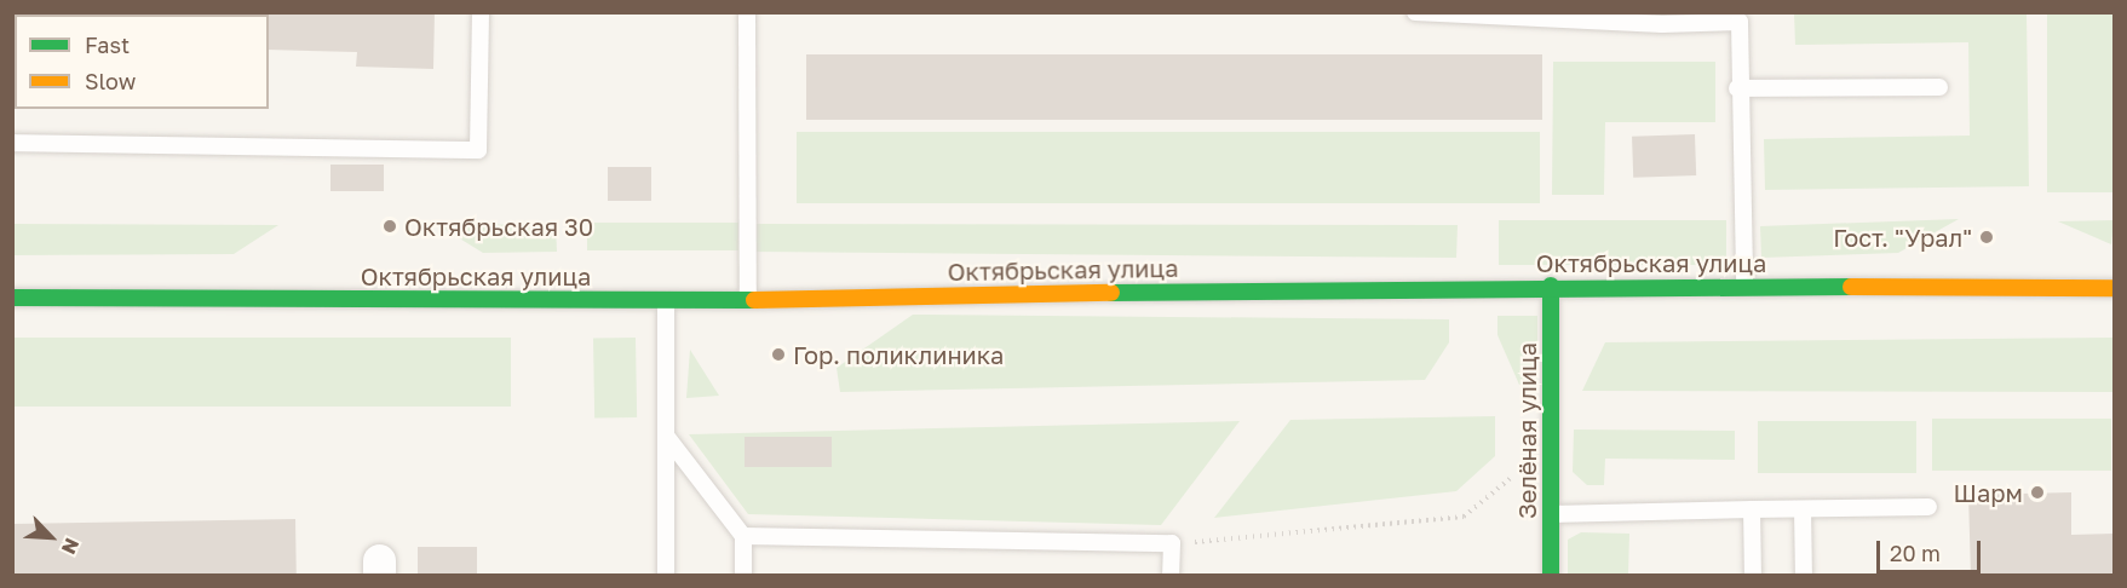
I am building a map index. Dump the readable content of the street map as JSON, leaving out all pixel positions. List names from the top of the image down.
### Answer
{
  "streets": {
    "street": ["Октябрьская улица", "Зелёная улица"]
  },
  "crossings": [
    ["Октябрьская улица", "Зелёная улица"]
  ],
  "places": [
    "Октябрьская 30",
    "Гост. \"Урал\"",
    "Гор. поликлиника",
    "Шарм"
  ],
  "legend": ["Fast", "Slow"],
  "scale_bar": "20 m",
  "north": "bottom right"
}
